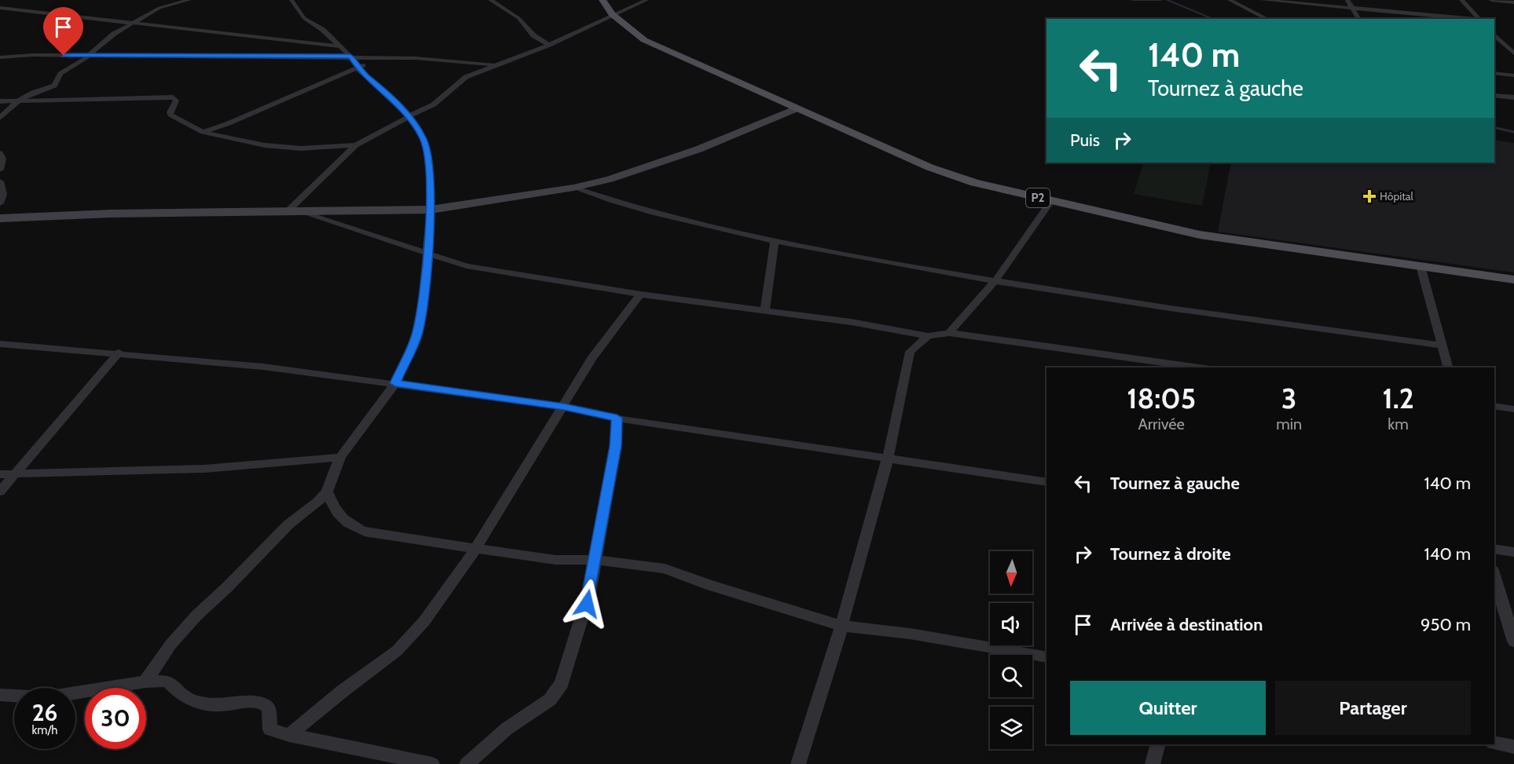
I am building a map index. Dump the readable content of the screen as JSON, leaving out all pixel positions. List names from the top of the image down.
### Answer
{
  "streets": {
    "main road": ["P2"]
  },
  "places": {
    "health": ["Hôpital"]
  },
  "north": "bottom",
  "page": {
    "turn": ["140 m", "Tournez à gauche"],
    "then": "Puis",
    "eta": [
      "18:05",
      "Arrivée",
      "3",
      "min",
      "1.2",
      "km"
    ],
    "list": [
      {
        "name": "Tournez à gauche",
        "value": "140 m"
      },
      {
        "name": "Tournez à droite",
        "value": "140 m"
      },
      {
        "name": "Arrivée à destination",
        "value": "950 m"
      }
    ],
    "buttons": ["Quitter", "Partager"],
    "speed": "26 km/h",
    "limit": "30"
  }
}
